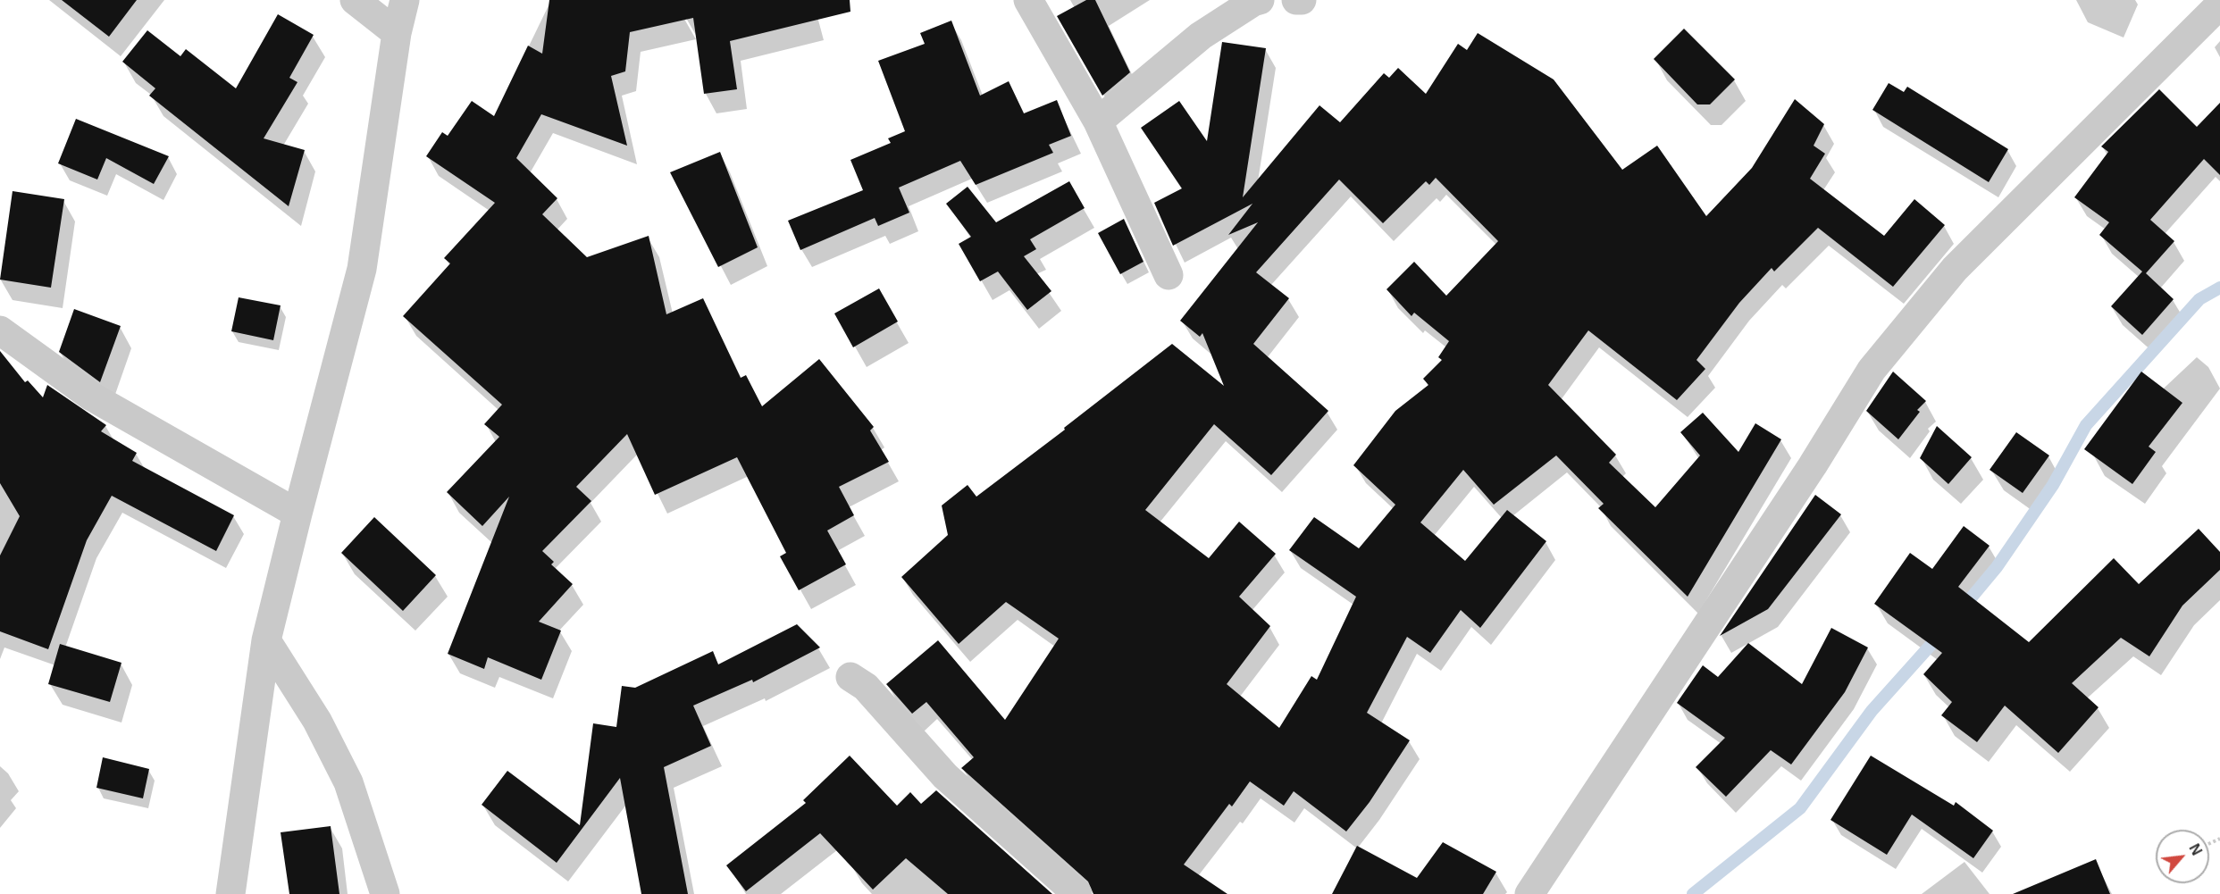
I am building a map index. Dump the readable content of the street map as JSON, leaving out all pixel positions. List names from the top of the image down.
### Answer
{
  "north": "top right"
}
